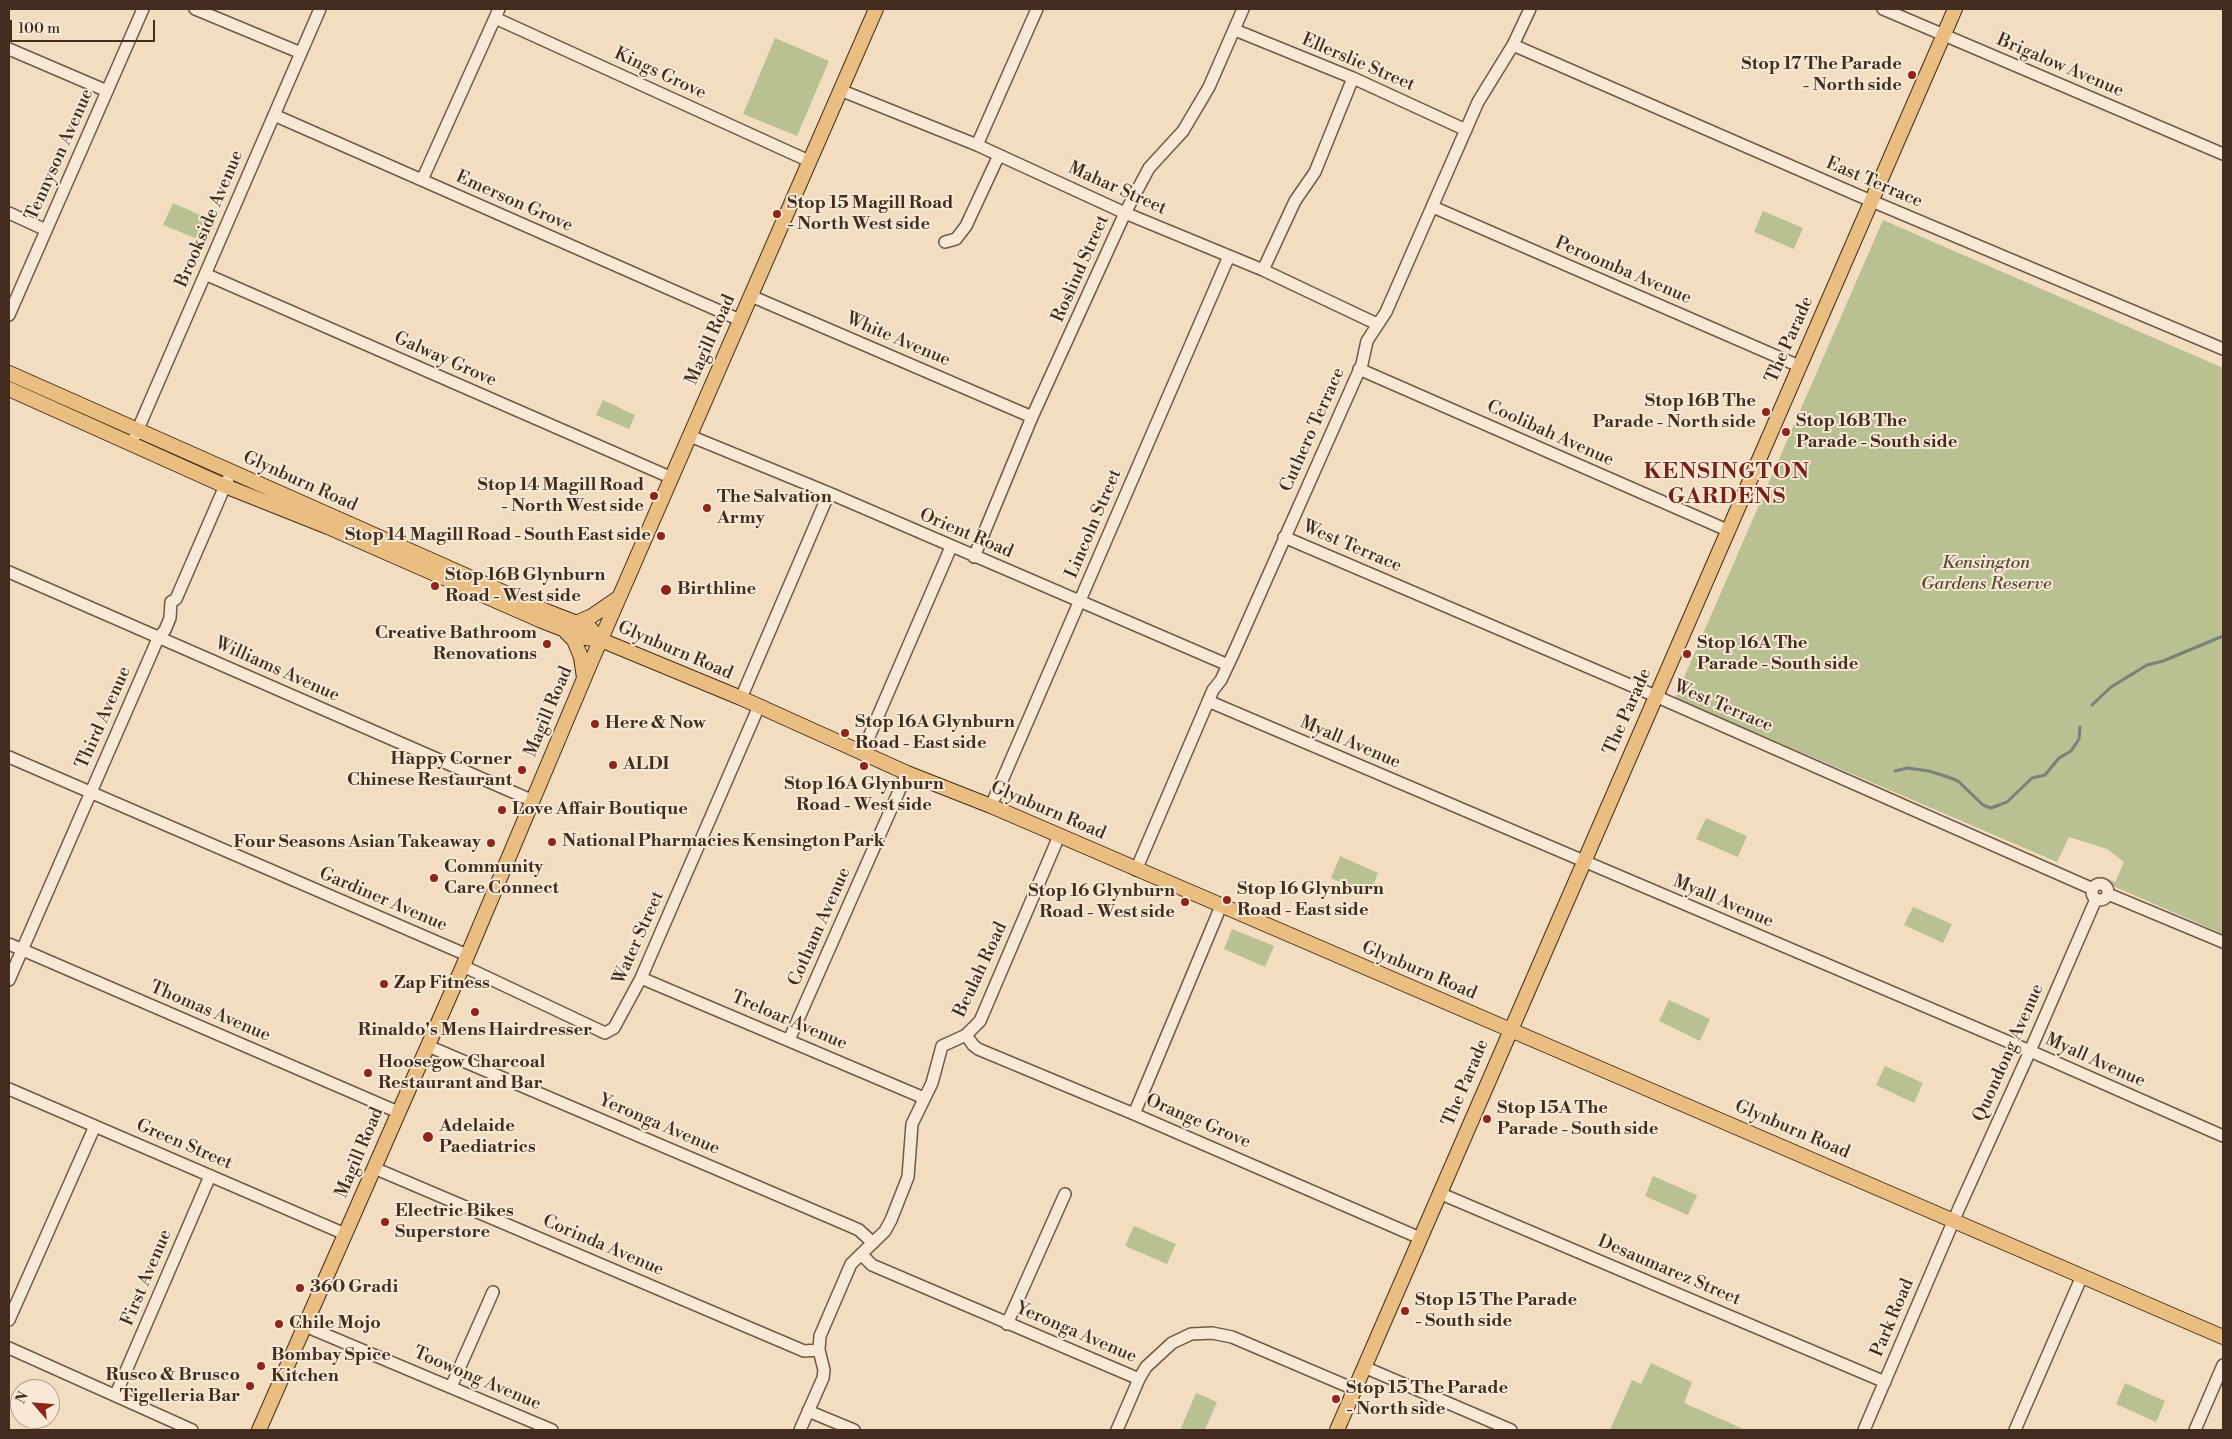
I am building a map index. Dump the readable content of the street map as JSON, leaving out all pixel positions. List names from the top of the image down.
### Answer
{
  "streets": {
    "main road": ["Magill Road", "The Parade", "Glynburn Road"],
    "street": [
      "Ellerslie Street",
      "Brigalow Avenue",
      "Kings Grove",
      "Tennyson Avenue",
      "East Terrace",
      "Mahar Street",
      "Emerson Grove",
      "Brookside Avenue",
      "Roslind Street",
      "Peroomba Avenue",
      "White Avenue",
      "Galway Grove",
      "Cuthero Terrace",
      "Coolibah Avenue",
      "Lincoln Street",
      "Orient Road",
      "West Terrace",
      "Williams Avenue",
      "Third Avenue",
      "Myall Avenue",
      "Gardiner Avenue",
      "Cotham Avenue",
      "Water Street",
      "Beulah Road",
      "Thomas Avenue",
      "Treloar Avenue",
      "Quondong Avenue",
      "Orange Grove",
      "Yeronga Avenue",
      "Green Street",
      "Corinda Avenue",
      "Desaumarez Street",
      "First Avenue",
      "Park Road",
      "Toowong Avenue"
    ]
  },
  "crossings": [
    ["Ellerslie Street", "Roslind Street"],
    ["Ellerslie Street", "Cuthero Terrace"],
    ["Brigalow Avenue", "The Parade"],
    ["Kings Grove", "Magill Road"],
    ["East Terrace", "The Parade"],
    ["East Terrace", "Cuthero Terrace"],
    ["Mahar Street", "Roslind Street"],
    ["Mahar Street", "Magill Road"],
    ["Mahar Street", "Cuthero Terrace"],
    ["Mahar Street", "Lincoln Street"],
    ["Emerson Grove", "Brookside Avenue"],
    ["Emerson Grove", "Magill Road"],
    ["Brookside Avenue", "Galway Grove"],
    ["Brookside Avenue", "Glynburn Road"],
    ["Roslind Street", "White Avenue"],
    ["Roslind Street", "Orient Road"],
    ["Peroomba Avenue", "The Parade"],
    ["Peroomba Avenue", "Cuthero Terrace"],
    ["Magill Road", "White Avenue"],
    ["Magill Road", "Galway Grove"],
    ["Magill Road", "Glynburn Road"],
    ["Magill Road", "Orient Road"],
    ["Magill Road", "Williams Avenue"],
    ["Magill Road", "Gardiner Avenue"],
    ["Magill Road", "Water Street"],
    ["Magill Road", "Thomas Avenue"],
    ["Magill Road", "Yeronga Avenue"],
    ["Magill Road", "Green Street"],
    ["Magill Road", "Corinda Avenue"],
    ["Magill Road", "Toowong Avenue"],
    ["The Parade", "Coolibah Avenue"],
    ["The Parade", "Glynburn Road"],
    ["The Parade", "West Terrace"],
    ["The Parade", "Myall Avenue"],
    ["The Parade", "Orange Grove"],
    ["The Parade", "Yeronga Avenue"],
    ["The Parade", "Desaumarez Street"],
    ["Cuthero Terrace", "Coolibah Avenue"],
    ["Cuthero Terrace", "Glynburn Road"],
    ["Cuthero Terrace", "Orient Road"],
    ["Cuthero Terrace", "West Terrace"],
    ["Cuthero Terrace", "Myall Avenue"],
    ["Glynburn Road", "Lincoln Street"],
    ["Glynburn Road", "Third Avenue"],
    ["Glynburn Road", "Cotham Avenue"],
    ["Glynburn Road", "Water Street"],
    ["Glynburn Road", "Beulah Road"],
    ["Glynburn Road", "Quondong Avenue"],
    ["Glynburn Road", "Park Road"],
    ["Lincoln Street", "Orient Road"],
    ["West Terrace", "Quondong Avenue"],
    ["Williams Avenue", "Third Avenue"],
    ["Third Avenue", "Gardiner Avenue"],
    ["Third Avenue", "Thomas Avenue"],
    ["Myall Avenue", "Quondong Avenue"],
    ["Gardiner Avenue", "Water Street"],
    ["Cotham Avenue", "Treloar Avenue"],
    ["Water Street", "Treloar Avenue"],
    ["Beulah Road", "Treloar Avenue"],
    ["Beulah Road", "Orange Grove"],
    ["Beulah Road", "Yeronga Avenue"],
    ["Beulah Road", "Corinda Avenue"],
    ["Quondong Avenue", "Park Road"],
    ["Green Street", "First Avenue"],
    ["Desaumarez Street", "Park Road"]
  ],
  "districts": ["KENSINGTON GARDENS"],
  "parks": ["Kensington Gardens Reserve"],
  "places": [
    "Stop 17 The Parade - North side",
    "Stop 15 Magill Road - North West side",
    "Stop 16B The Parade - North side",
    "Stop 16B The Parade - South side",
    "Stop 14 Magill Road - North West side",
    "The Salvation Army",
    "Stop 14 Magill Road - South East side",
    "Stop 16B Glynburn Road - West side",
    "Birthline",
    "Creative Bathroom Renovations",
    "Stop 16A The Parade - South side",
    "Here & Now",
    "Stop 16A Glynburn Road - East side",
    "ALDI",
    "Stop 16A Glynburn Road - West side",
    "Happy Corner Chinese Restaurant",
    "Love Affair Boutique",
    "National Pharmacies Kensington Park",
    "Four Seasons Asian Takeaway",
    "Community Care Connect",
    "Stop 16 Glynburn Road - East side",
    "Stop 16 Glynburn Road - West side",
    "Zap Fitness",
    "Rinaldo's Mens Hairdresser",
    "Hoosegow Charcoal Restaurant and Bar",
    "Stop 15A The Parade - South side",
    "Adelaide Paediatrics",
    "Electric Bikes Superstore",
    "360 Gradi",
    "Stop 15 The Parade - South side",
    "Chile Mojo",
    "Bombay Spice Kitchen",
    "Rusco & Brusco Tigelleria Bar",
    "Stop 15 The Parade - North side"
  ],
  "scale_bar": "100 m",
  "north": "top left"
}
